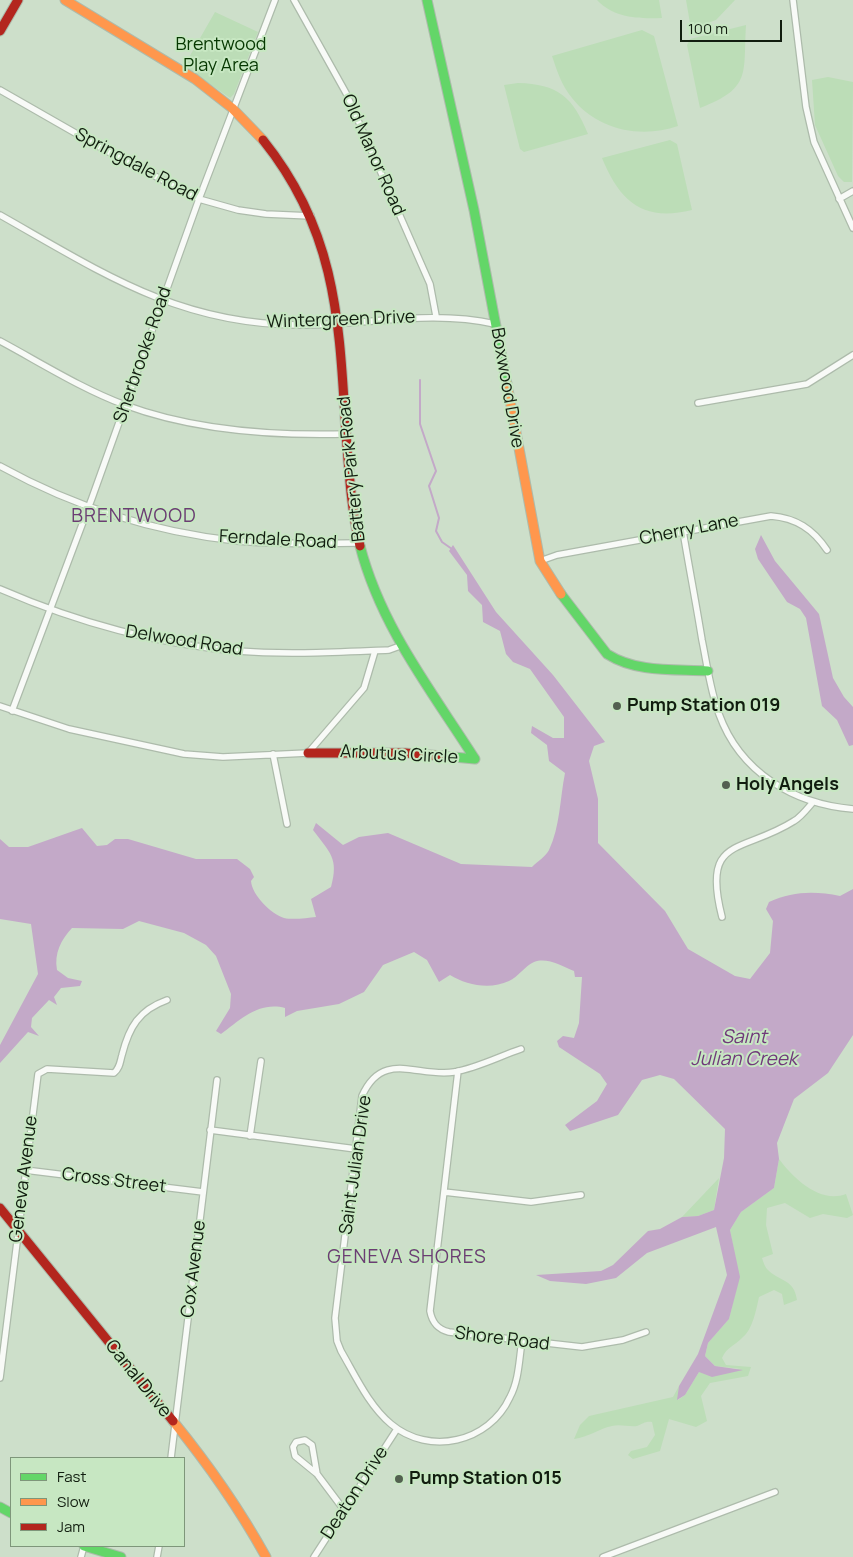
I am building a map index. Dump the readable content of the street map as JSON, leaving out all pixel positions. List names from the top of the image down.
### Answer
{
  "streets": {
    "street": [
      "Old Manor Road",
      "Springdale Road",
      "Wintergreen Drive",
      "Sherbrooke Road",
      "Boxwood Drive",
      "Battery Park Road",
      "Cherry Lane",
      "Ferndale Road",
      "Delwood Road",
      "Arbutus Circle",
      "Saint Julian Drive",
      "Geneva Avenue",
      "Cross Street",
      "Cox Avenue",
      "Shore Road",
      "Canal Drive",
      "Deaton Drive"
    ]
  },
  "crossings": [
    ["Old Manor Road", "Wintergreen Drive"],
    ["Springdale Road", "Sherbrooke Road"],
    ["Springdale Road", "Battery Park Road"],
    ["Wintergreen Drive", "Sherbrooke Road"],
    ["Wintergreen Drive", "Boxwood Drive"],
    ["Wintergreen Drive", "Battery Park Road"],
    ["Sherbrooke Road", "Battery Park Road"],
    ["Sherbrooke Road", "Ferndale Road"],
    ["Sherbrooke Road", "Delwood Road"],
    ["Boxwood Drive", "Cherry Lane"],
    ["Battery Park Road", "Ferndale Road"],
    ["Battery Park Road", "Arbutus Circle"],
    ["Saint Julian Drive", "Shore Road"],
    ["Saint Julian Drive", "Deaton Drive"],
    ["Geneva Avenue", "Cross Street"],
    ["Geneva Avenue", "Canal Drive"],
    ["Cross Street", "Cox Avenue"],
    ["Cox Avenue", "Canal Drive"]
  ],
  "districts": ["BRENTWOOD", "GENEVA SHORES"],
  "water": ["Saint Julian Creek"],
  "parks": ["Brentwood Play Area"],
  "places": ["Pump Station 019", "Holy Angels", "Pump Station 015"],
  "legend": ["Fast", "Slow", "Jam"],
  "scale_bar": "100 m"
}
